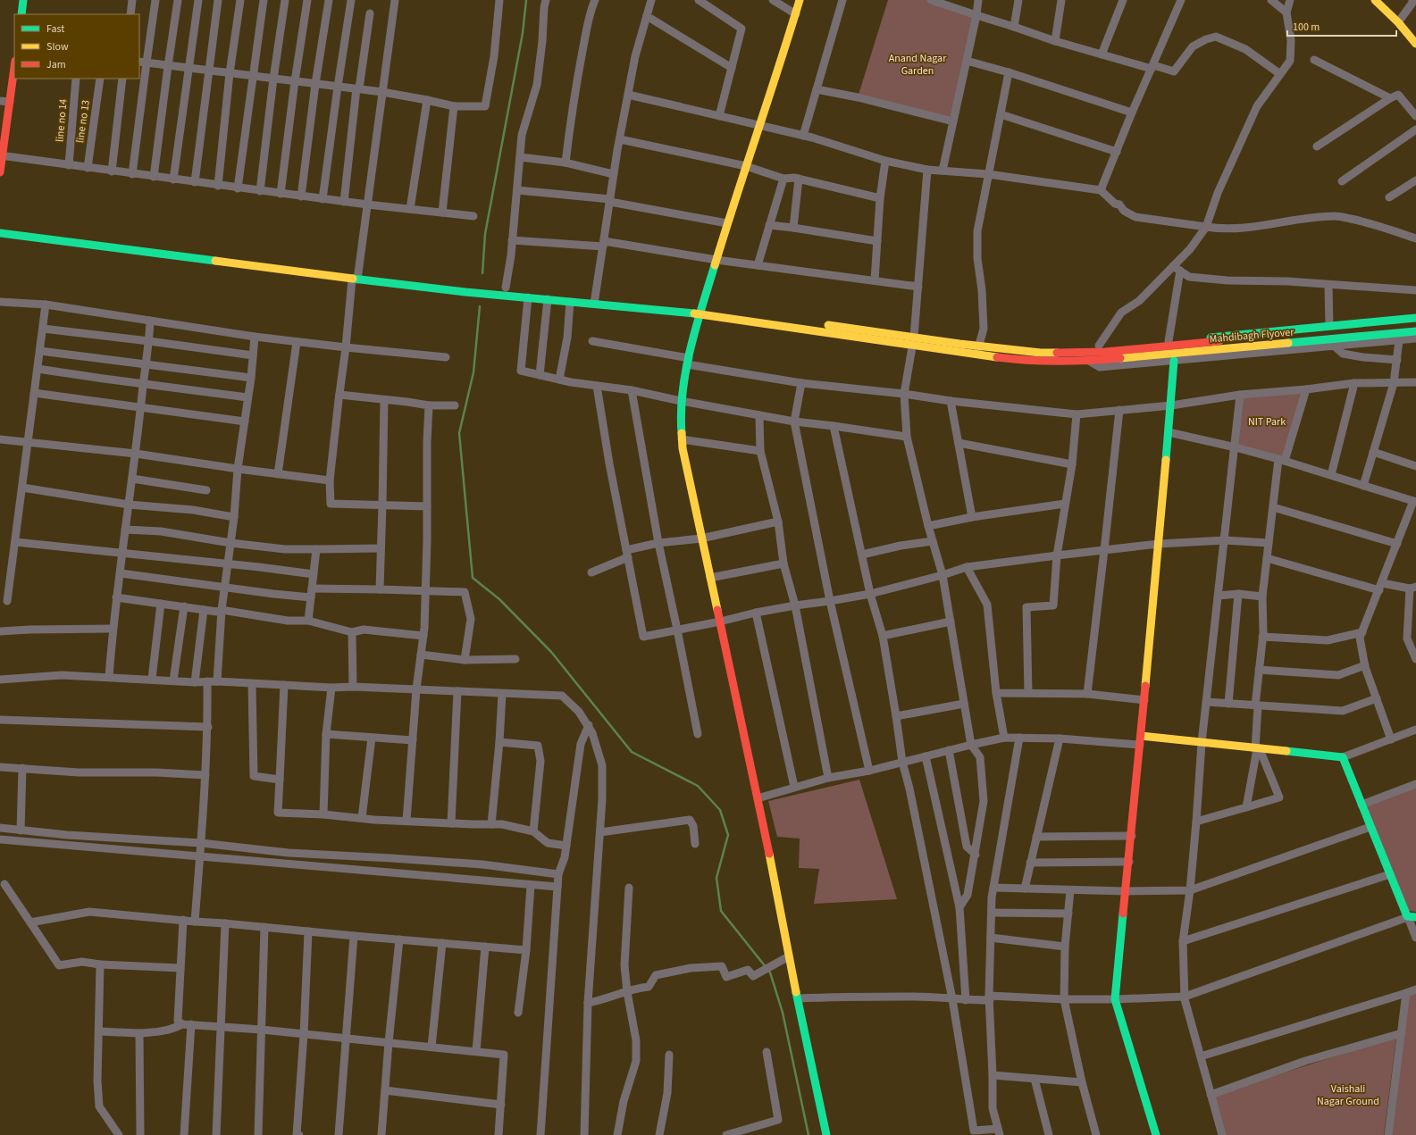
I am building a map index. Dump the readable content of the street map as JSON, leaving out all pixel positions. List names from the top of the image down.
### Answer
{
  "streets": {
    "street": ["line no 14", "line no 13", "Mahdibagh Flyover"]
  },
  "parks": ["Anand Nagar Garden", "NIT Park", "Vaishali Nagar Ground"],
  "legend": ["Fast", "Slow", "Jam"],
  "scale_bar": "100 m"
}
